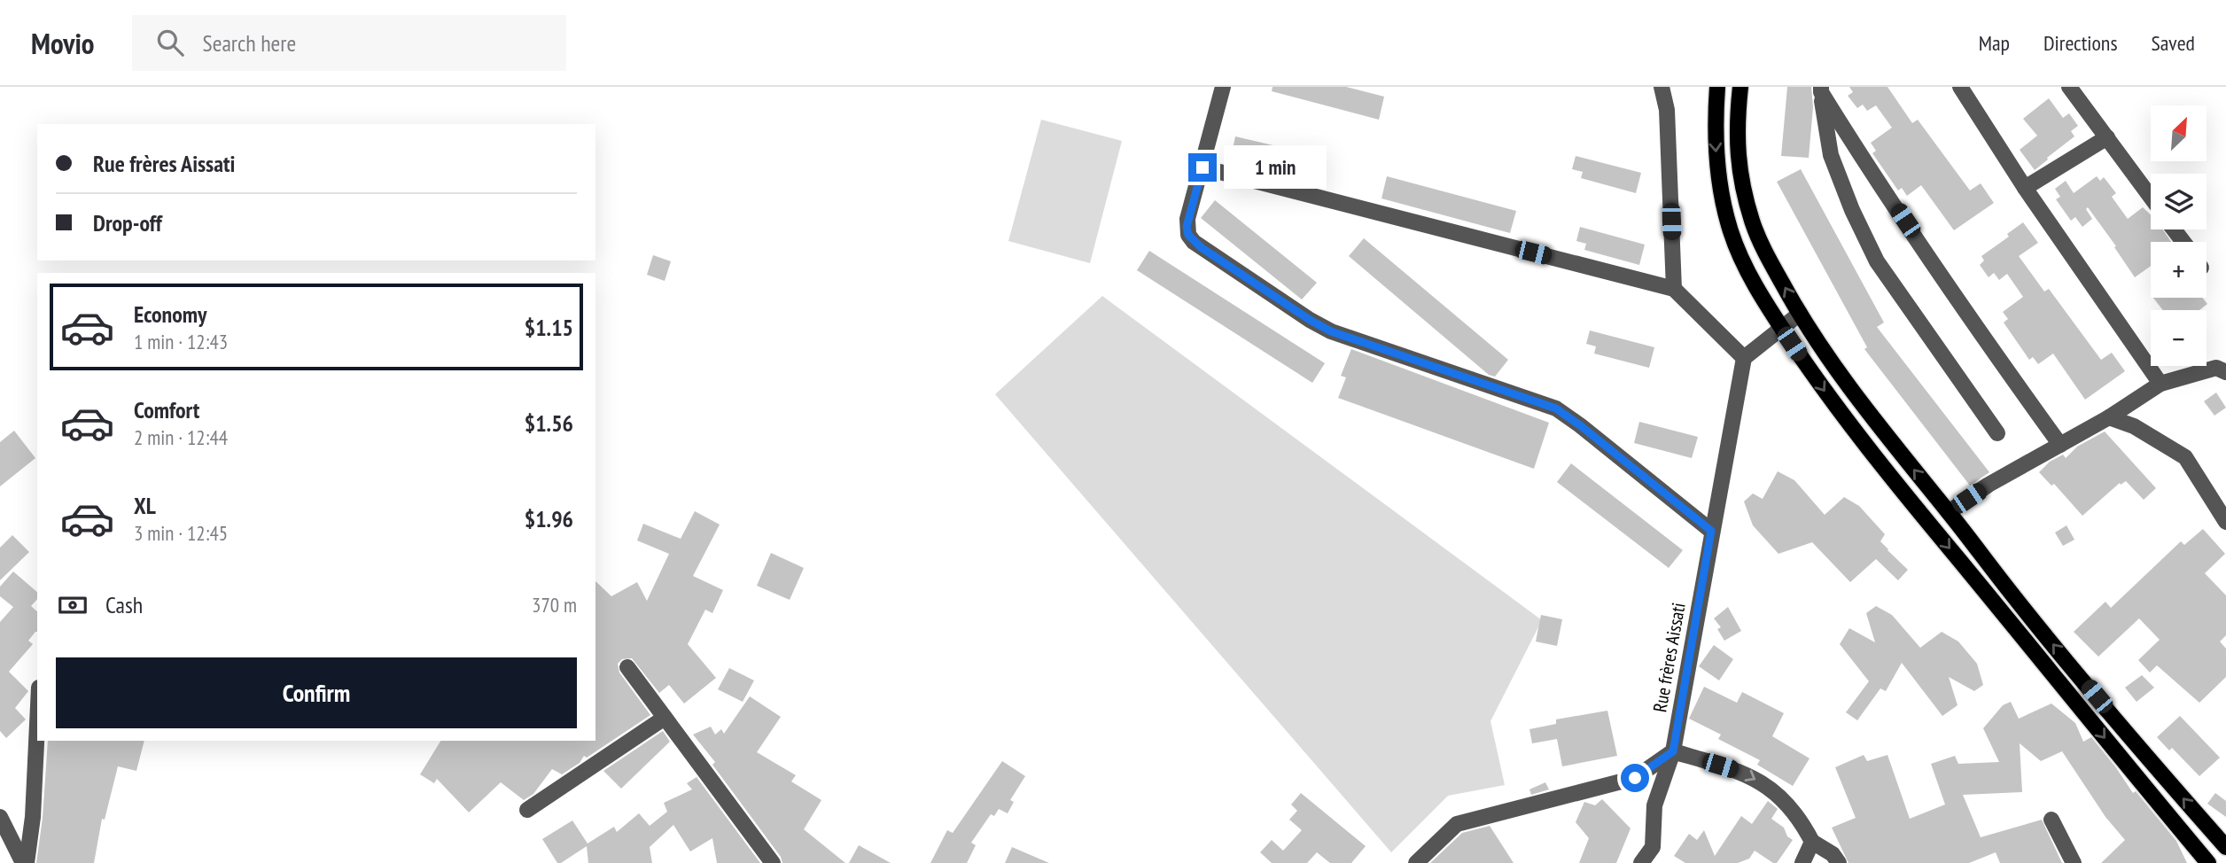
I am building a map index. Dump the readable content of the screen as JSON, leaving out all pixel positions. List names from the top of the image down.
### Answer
{
  "streets": {
    "street": ["Rue frères Aissati"]
  },
  "north": "top right",
  "page": {
    "header": "Movio",
    "search": "Search here",
    "nav": ["Map", "Directions", "Saved"],
    "map_buttons": ["+", "−"],
    "banner": ["Rue frères Aissati", "Drop-off"],
    "bubble": "1 min",
    "list": [
      {
        "name": "Economy",
        "note": "1 min · 12:43",
        "value": "$1.15"
      },
      {
        "name": "Comfort",
        "note": "2 min · 12:44",
        "value": "$1.56"
      },
      {
        "name": "XL",
        "note": "3 min · 12:45",
        "value": "$1.96"
      }
    ],
    "pay": ["Cash", "370 m"],
    "buttons": "Confirm"
  }
}
